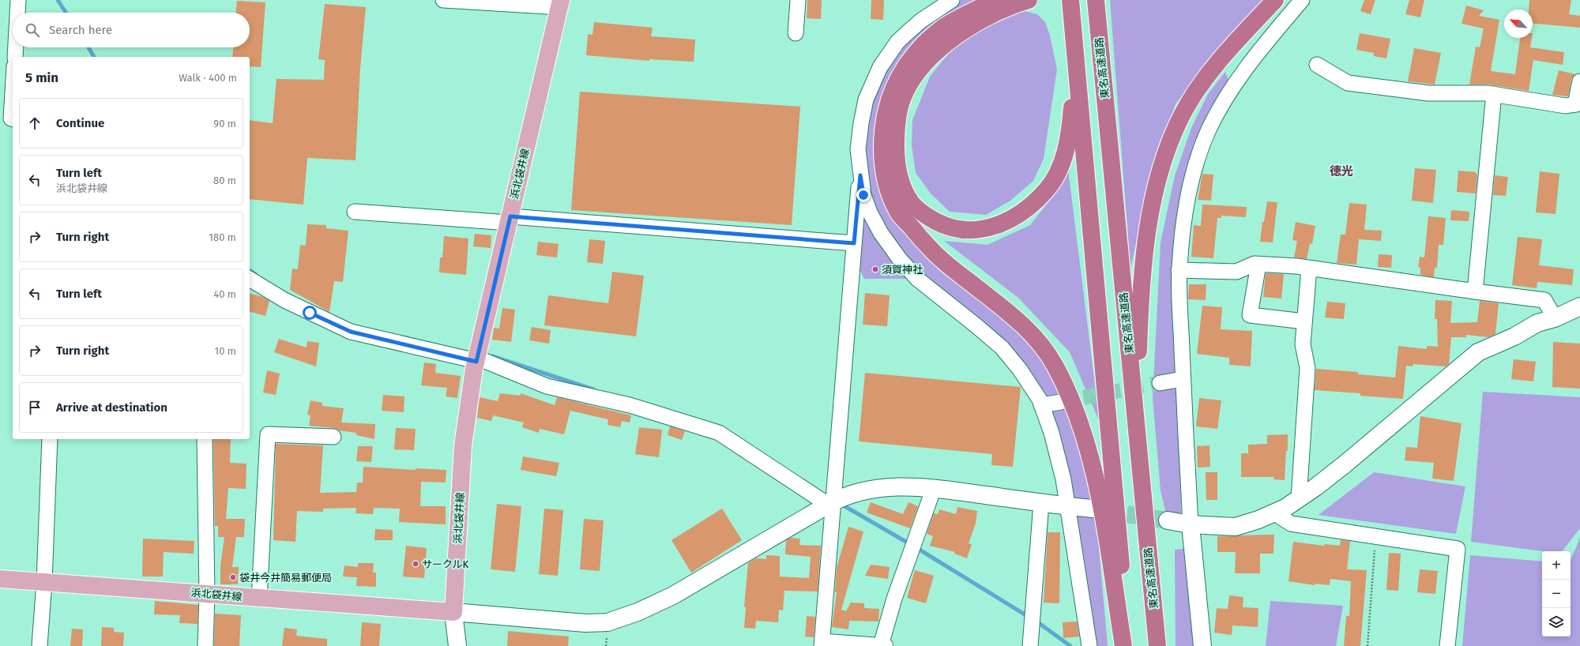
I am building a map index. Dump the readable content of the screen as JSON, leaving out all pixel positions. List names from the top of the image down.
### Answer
{
  "streets": {
    "highway": ["東名高速道路"],
    "main road": ["浜北袋井線"]
  },
  "districts": ["徳光"],
  "places": ["須賀神社", "サークルK", "袋井今井簡易郵便局"],
  "north": "top left",
  "page": {
    "search": "Search here",
    "heading": ["5 min", "Walk · 400 m"],
    "list": [
      ["Continue", "90 m"],
      ["Turn left", "浜北袋井線", "80 m"],
      ["Turn right", "180 m"],
      ["Turn left", "40 m"],
      ["Turn right", "10 m"],
      "Arrive at destination"
    ],
    "map_buttons": ["+", "−"]
  }
}
